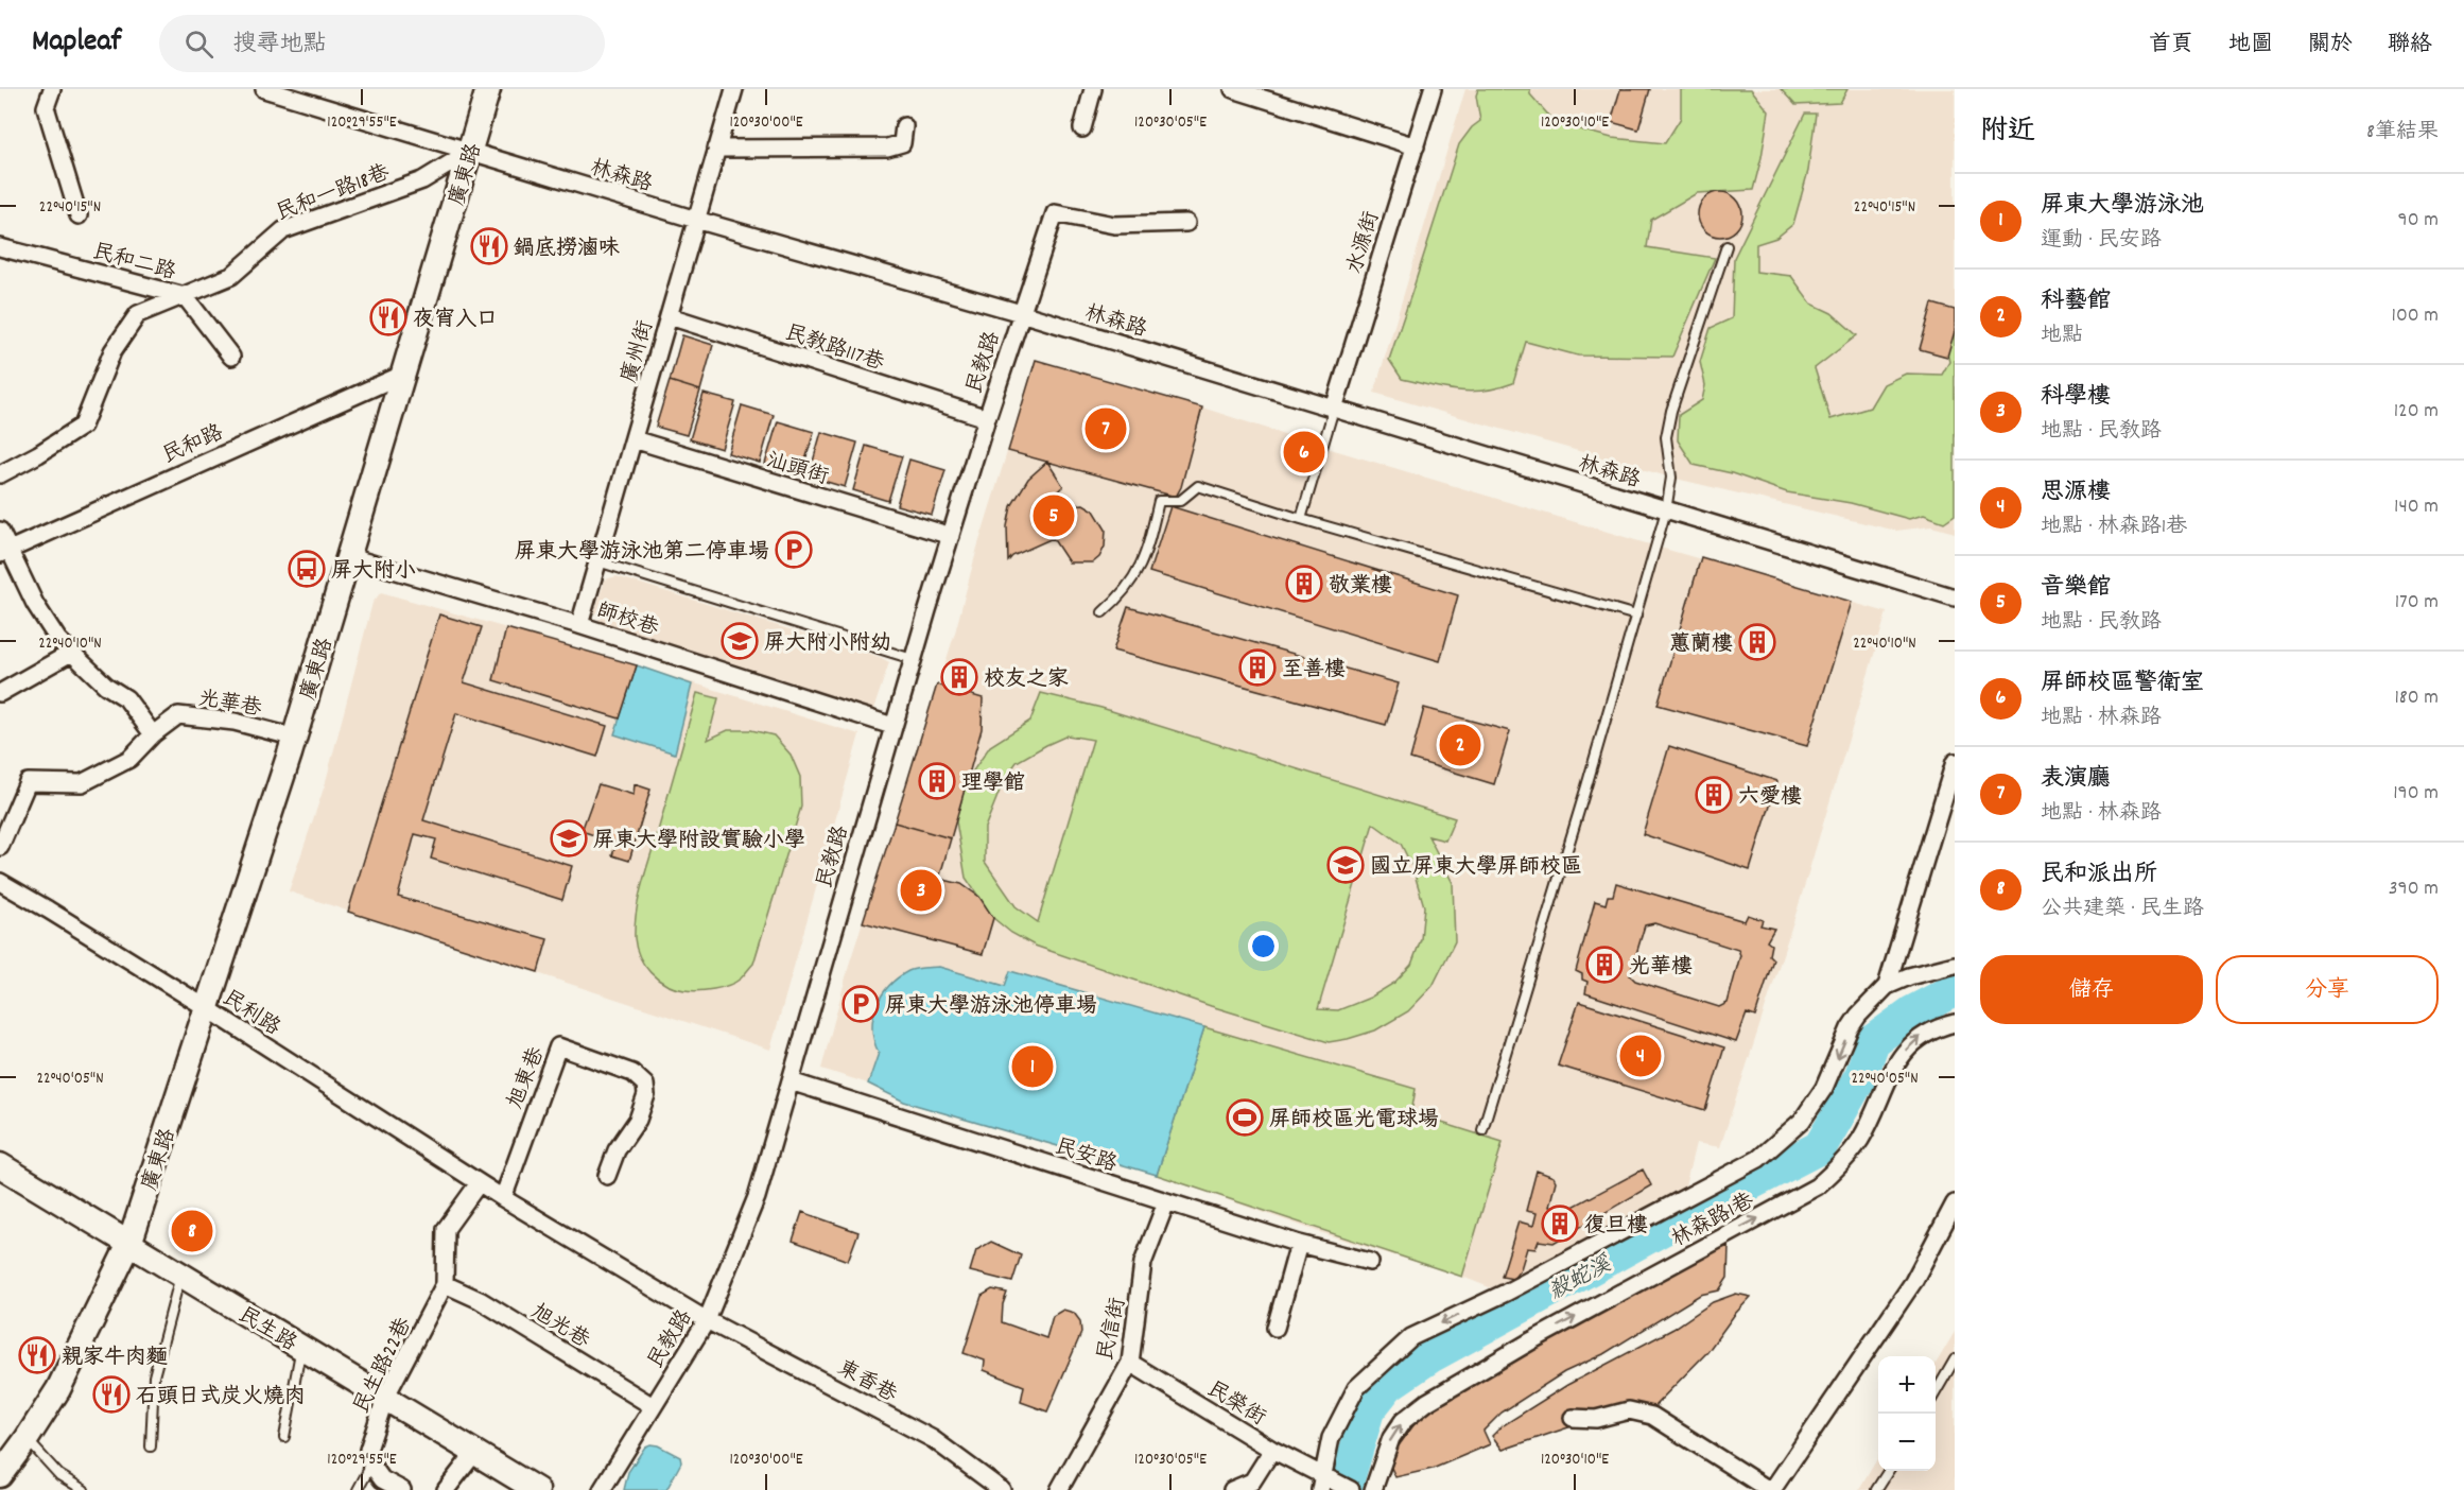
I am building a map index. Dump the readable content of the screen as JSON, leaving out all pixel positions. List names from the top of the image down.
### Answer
{
  "streets": {
    "street": [
      "廣東路",
      "林森路",
      "民和一路18巷",
      "水源街",
      "民和二路",
      "民教路117巷",
      "廣州街",
      "民教路",
      "民和路",
      "汕頭街",
      "師校巷",
      "光華巷",
      "民利路",
      "旭東巷",
      "民安路",
      "林森路1巷",
      "旭光巷",
      "民生路",
      "民信街",
      "民生路22巷",
      "東香巷",
      "民榮街"
    ]
  },
  "crossings": [
    ["廣東路", "林森路"],
    ["廣東路", "民和一路18巷"],
    ["廣東路", "民和路"],
    ["廣東路", "師校巷"],
    ["廣東路", "光華巷"],
    ["廣東路", "民利路"],
    ["廣東路", "民生路"],
    ["林森路", "民和一路18巷"],
    ["林森路", "水源街"],
    ["林森路", "廣州街"],
    ["林森路", "民教路"],
    ["民和一路18巷", "民和二路"],
    ["民教路117巷", "廣州街"],
    ["民教路117巷", "民教路"],
    ["廣州街", "汕頭街"],
    ["廣州街", "師校巷"],
    ["民教路", "汕頭街"],
    ["民教路", "師校巷"],
    ["民教路", "民安路"],
    ["民教路", "旭光巷"],
    ["民教路", "東香巷"],
    ["民安路", "民信街"],
    ["林森路1巷", "民榮街"],
    ["旭光巷", "民生路22巷"],
    ["民生路", "民生路22巷"],
    ["民信街", "民榮街"]
  ],
  "water": ["殺蛇溪"],
  "places": {
    "restaurant": [
      "鍋底撈滷味",
      "夜宵入口",
      "親家牛肉麵",
      "石頭日式炭火燒肉"
    ],
    "parking": ["屏東大學游泳池第二停車場", "屏東大學游泳池停車場"],
    "bus stop": ["屏大附小"],
    "building": [
      "敬業樓",
      "蕙蘭樓",
      "至善樓",
      "校友之家",
      "理學館",
      "六愛樓",
      "光華樓",
      "復旦樓"
    ],
    "school or university": ["屏大附小附幼", "屏東大學附設實驗小學", "國立屏東大學屏師校區"],
    "sports": ["屏師校區光電球場"]
  },
  "page": {
    "header": "Mapleaf",
    "search": "搜尋地點",
    "nav": [
      "首頁",
      "地圖",
      "關於",
      "聯絡"
    ],
    "heading": ["附近", "8筆結果"],
    "list": [
      {
        "mark": "1",
        "name": "屏東大學游泳池",
        "note": "運動 · 民安路",
        "value": "90 m"
      },
      {
        "mark": "2",
        "name": "科藝館",
        "note": "地點",
        "value": "100 m"
      },
      {
        "mark": "3",
        "name": "科學樓",
        "note": "地點 · 民教路",
        "value": "120 m"
      },
      {
        "mark": "4",
        "name": "思源樓",
        "note": "地點 · 林森路1巷",
        "value": "140 m"
      },
      {
        "mark": "5",
        "name": "音樂館",
        "note": "地點 · 民教路",
        "value": "170 m"
      },
      {
        "mark": "6",
        "name": "屏師校區警衛室",
        "note": "地點 · 林森路",
        "value": "180 m"
      },
      {
        "mark": "7",
        "name": "表演廳",
        "note": "地點 · 林森路",
        "value": "190 m"
      },
      {
        "mark": "8",
        "name": "民和派出所",
        "note": "公共建築 · 民生路",
        "value": "390 m"
      }
    ],
    "pins": [
      "7",
      "6",
      "5",
      "2",
      "3",
      "4",
      "1",
      "8"
    ],
    "buttons": ["儲存", "分享"],
    "map_buttons": ["+", "−"]
  },
  "coordinates": [
    "120°29'55\"E",
    "120°30'00\"E",
    "120°30'05\"E",
    "120°30'10\"E",
    "22°40'15\"N",
    "22°40'10\"N",
    "22°40'05\"N"
  ]
}
